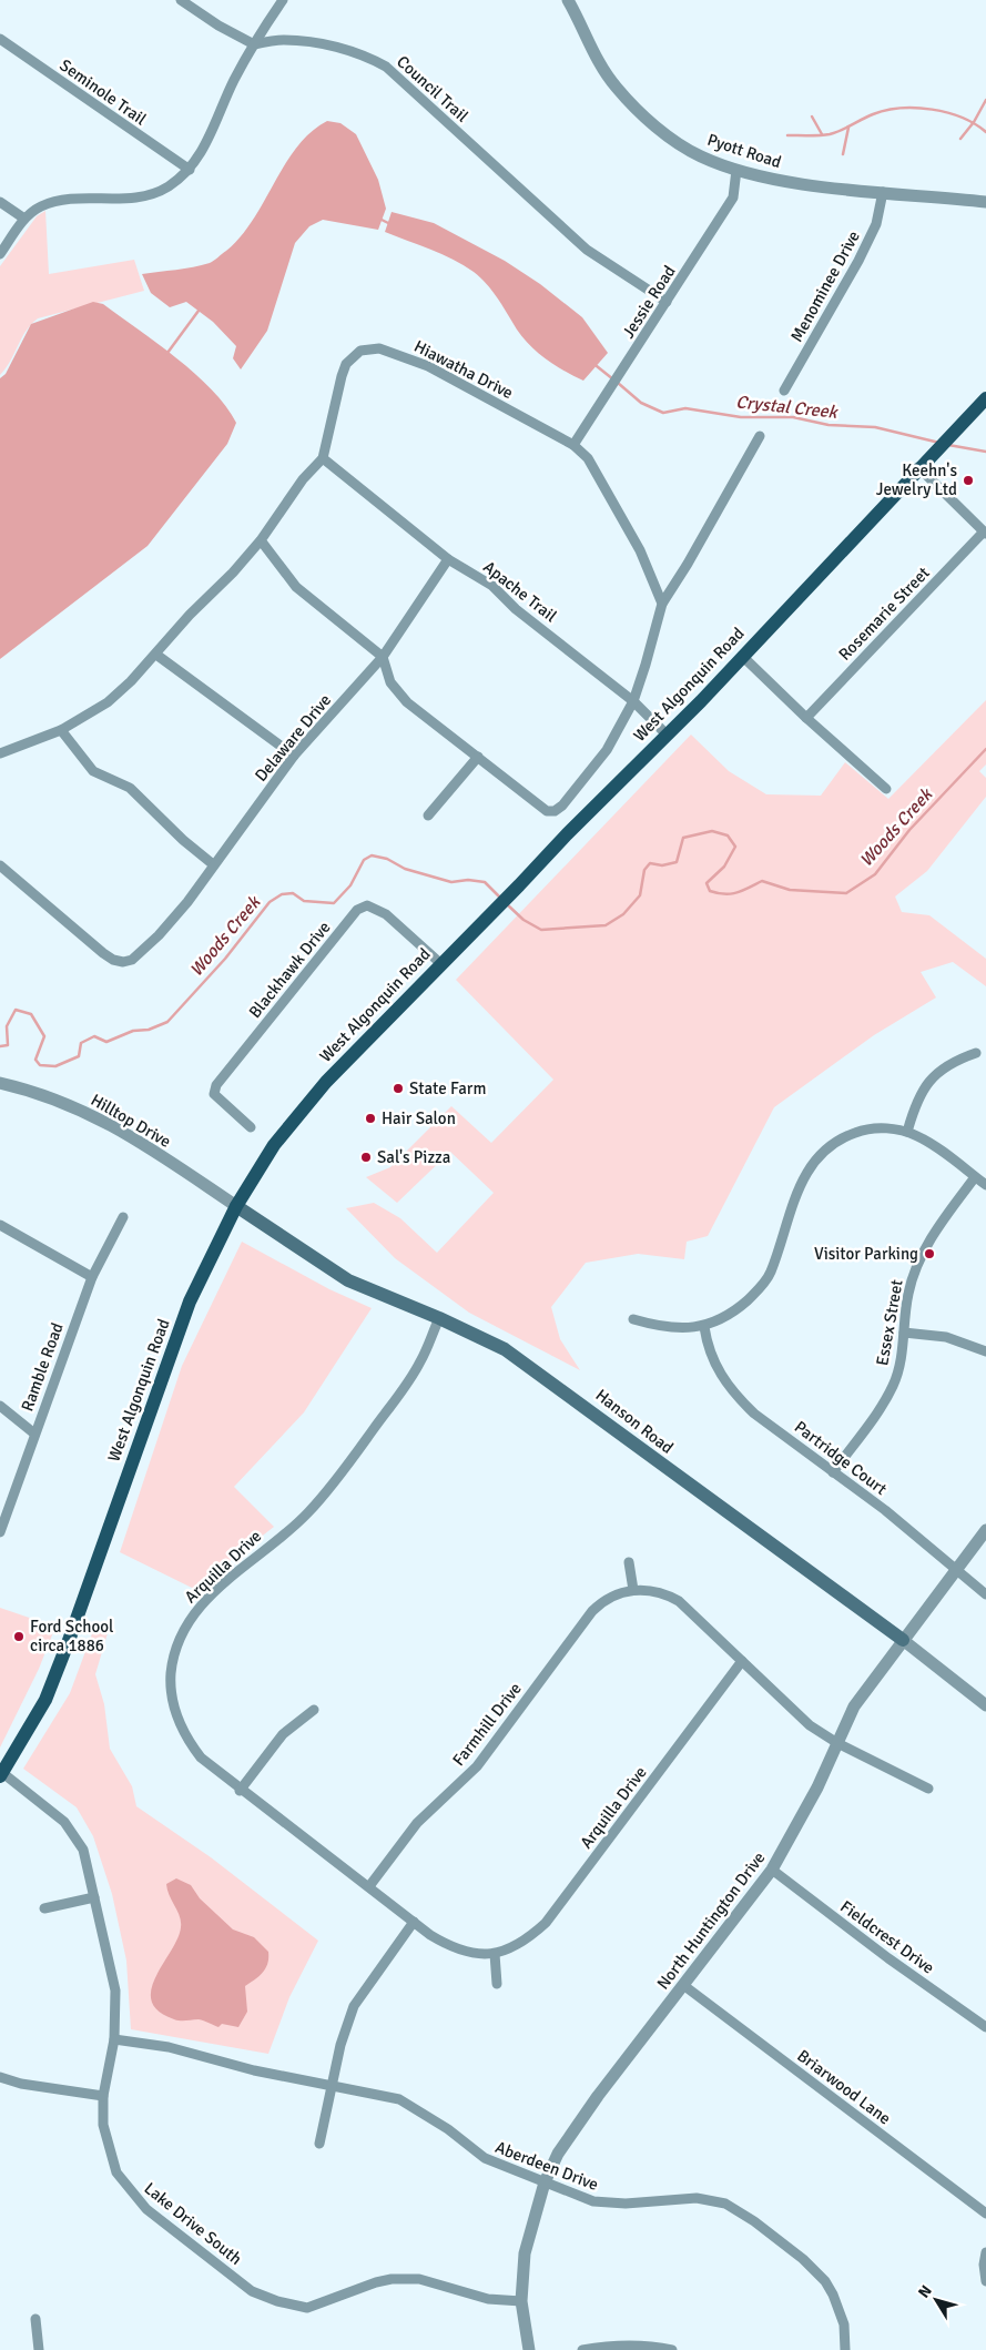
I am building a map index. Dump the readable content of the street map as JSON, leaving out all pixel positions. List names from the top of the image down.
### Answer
{
  "streets": {
    "main road": ["West Algonquin Road", "Hanson Road"],
    "street": [
      "Council Trail",
      "Seminole Trail",
      "Pyott Road",
      "Menominee Drive",
      "Jessie Road",
      "Hiawatha Drive",
      "Apache Trail",
      "Rosemarie Street",
      "Delaware Drive",
      "Blackhawk Drive",
      "Hilltop Drive",
      "Essex Street",
      "Ramble Road",
      "Partridge Court",
      "Arquilla Drive",
      "Farmhill Drive",
      "North Huntington Drive",
      "Fieldcrest Drive",
      "Briarwood Lane",
      "Aberdeen Drive",
      "Lake Drive South"
    ]
  },
  "crossings": [
    ["Council Trail", "Jessie Road"],
    ["Pyott Road", "Menominee Drive"],
    ["Pyott Road", "Jessie Road"],
    ["Jessie Road", "Hiawatha Drive"],
    ["Hiawatha Drive", "Apache Trail"],
    ["Apache Trail", "West Algonquin Road"],
    ["Apache Trail", "Delaware Drive"],
    ["West Algonquin Road", "Blackhawk Drive"],
    ["West Algonquin Road", "Hilltop Drive"],
    ["West Algonquin Road", "Hanson Road"],
    ["West Algonquin Road", "Lake Drive South"],
    ["Hilltop Drive", "Hanson Road"],
    ["Essex Street", "Partridge Court"],
    ["Hanson Road", "Arquilla Drive"],
    ["Hanson Road", "North Huntington Drive"],
    ["Partridge Court", "North Huntington Drive"],
    ["Arquilla Drive", "Farmhill Drive"],
    ["Farmhill Drive", "North Huntington Drive"],
    ["North Huntington Drive", "Fieldcrest Drive"],
    ["North Huntington Drive", "Briarwood Lane"],
    ["North Huntington Drive", "Aberdeen Drive"],
    ["North Huntington Drive", "Lake Drive South"],
    ["Aberdeen Drive", "Lake Drive South"]
  ],
  "water": ["Crystal Creek", "Woods Creek"],
  "places": [
    "Keehn's Jewelry Ltd",
    "State Farm",
    "Hair Salon",
    "Sal's Pizza",
    "Visitor Parking",
    "Ford School circa 1886"
  ],
  "north": "top left"
}
